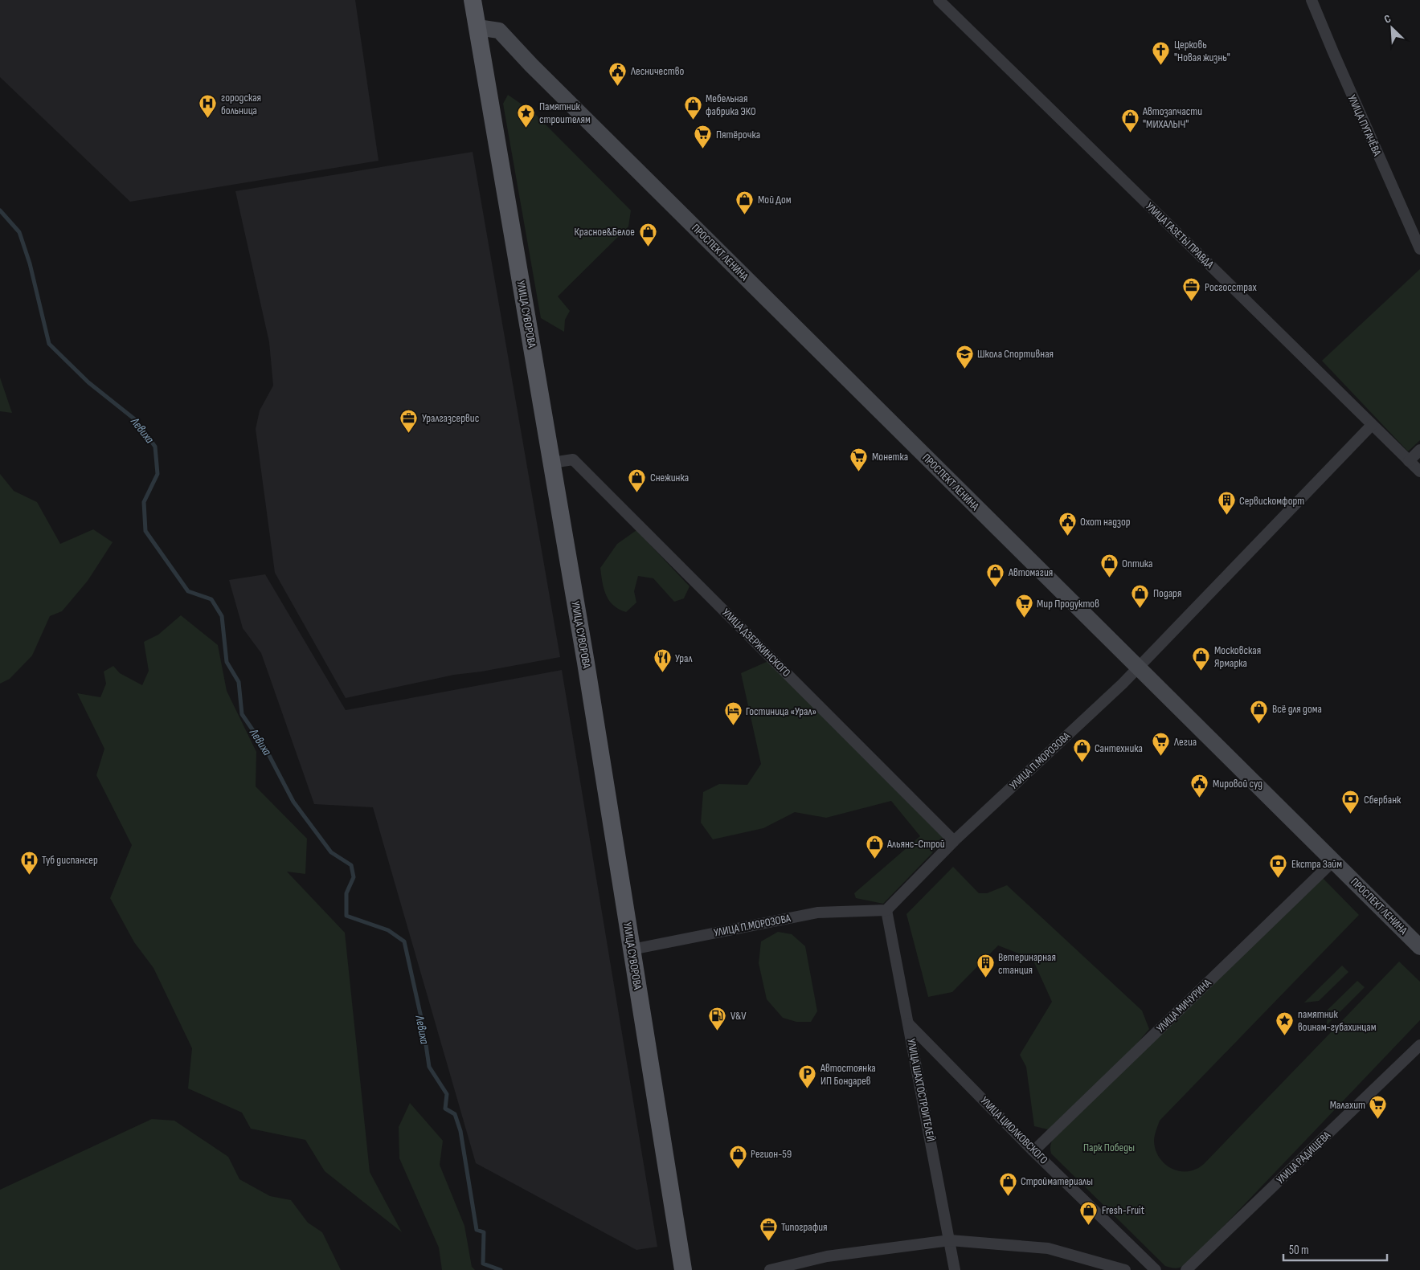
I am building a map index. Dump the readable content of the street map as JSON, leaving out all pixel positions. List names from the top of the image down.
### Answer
{
  "streets": {
    "main road": ["ПРОСПЕКТ ЛЕНИНА", "УЛИЦА СУВОРОВА"],
    "street": [
      "УЛИЦА ПУГАЧЁВА",
      "УЛИЦА ГАЗЕТЫ ПРАВДА",
      "УЛИЦА ДЗЕРЖИНСКОГО",
      "УЛИЦА П.МОРОЗОВА",
      "УЛИЦА МИЧУРИНА",
      "УЛИЦА ШАХТОСТРОИТЕЛЕЙ",
      "УЛИЦА ЦИОЛКОВСКОГО",
      "УЛИЦА РАДИЩЕВА"
    ]
  },
  "crossings": [
    ["УЛИЦА ГАЗЕТЫ ПРАВДА", "УЛИЦА П.МОРОЗОВА"],
    ["ПРОСПЕКТ ЛЕНИНА", "УЛИЦА СУВОРОВА"],
    ["ПРОСПЕКТ ЛЕНИНА", "УЛИЦА П.МОРОЗОВА"],
    ["ПРОСПЕКТ ЛЕНИНА", "УЛИЦА МИЧУРИНА"],
    ["УЛИЦА СУВОРОВА", "УЛИЦА ДЗЕРЖИНСКОГО"],
    ["УЛИЦА СУВОРОВА", "УЛИЦА П.МОРОЗОВА"],
    ["УЛИЦА ДЗЕРЖИНСКОГО", "УЛИЦА П.МОРОЗОВА"],
    ["УЛИЦА П.МОРОЗОВА", "УЛИЦА ШАХТОСТРОИТЕЛЕЙ"],
    ["УЛИЦА МИЧУРИНА", "УЛИЦА ЦИОЛКОВСКОГО"],
    ["УЛИЦА ШАХТОСТРОИТЕЛЕЙ", "УЛИЦА ЦИОЛКОВСКОГО"]
  ],
  "water": ["Левиха"],
  "parks": ["Парк Победы"],
  "places": {
    "church": ["Церковь \"Новая жизнь\""],
    "public building": ["Лесничество", "Охот надзор", "Мировой суд"],
    "hospital": ["городская больница", "Туб диспансер"],
    "shop": [
      "Мебельная фабрика ЭКО",
      "Автозапчасти \"МИХАЛЫЧ\"",
      "Мой Дом",
      "Красное&Белое",
      "Снежинка",
      "Оптика",
      "Автомагия",
      "Подаря",
      "Московская Ярмарка",
      "Всё для дома",
      "Сантехника",
      "Альянс-Строй",
      "Регион-59",
      "Стройматериалы",
      "Fresh-Fruit"
    ],
    "place": ["Памятник строителям", "памятник воинам-губахинцам"],
    "supermarket": [
      "Пятёрочка",
      "Монетка",
      "Мир Продуктов",
      "Легиа",
      "Малахит"
    ],
    "office": ["Росгосстрах", "Уралгазсервис", "Типография"],
    "school or university": ["Школа Спортивная"],
    "building": ["Сервискомфорт", "Ветеринарная станция"],
    "restaurant": ["Урал"],
    "hotel": ["Гостиница «Урал»"],
    "bank": ["Сбербанк", "Екстра Займ"],
    "fuel station": ["V&V"],
    "parking": ["Автостоянка ИП Бондарев"]
  },
  "scale_bar": "50 m",
  "north": "top left"
}
